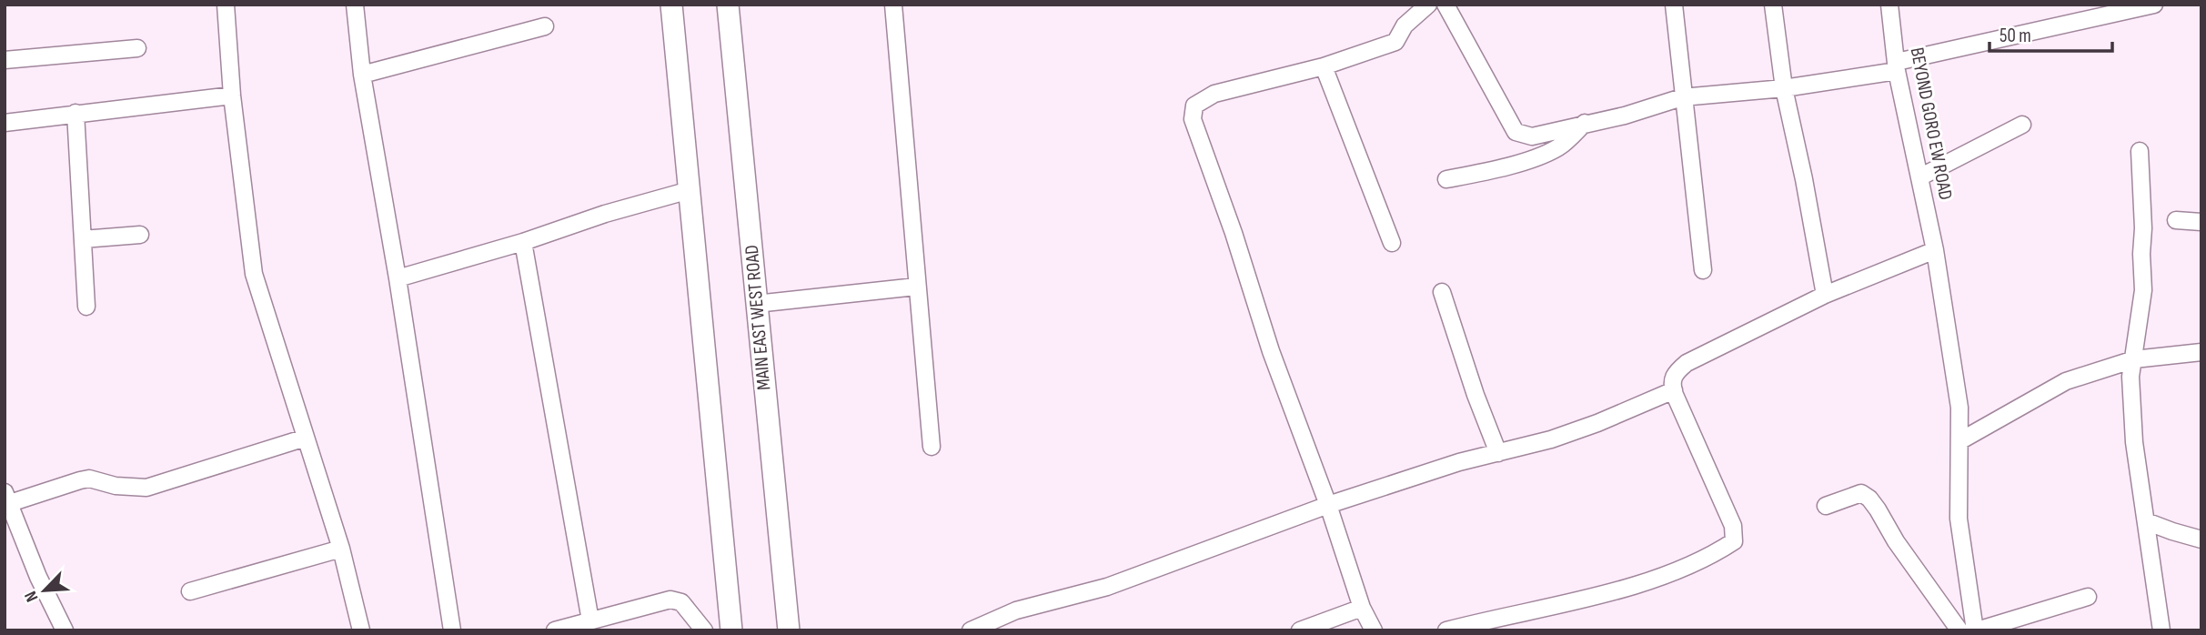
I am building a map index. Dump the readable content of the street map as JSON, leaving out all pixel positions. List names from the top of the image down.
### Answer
{
  "streets": {
    "main road": ["MAIN EAST WEST ROAD"],
    "street": ["BEYOND GORO EW ROAD"]
  },
  "scale_bar": "50 m",
  "north": "bottom left"
}
